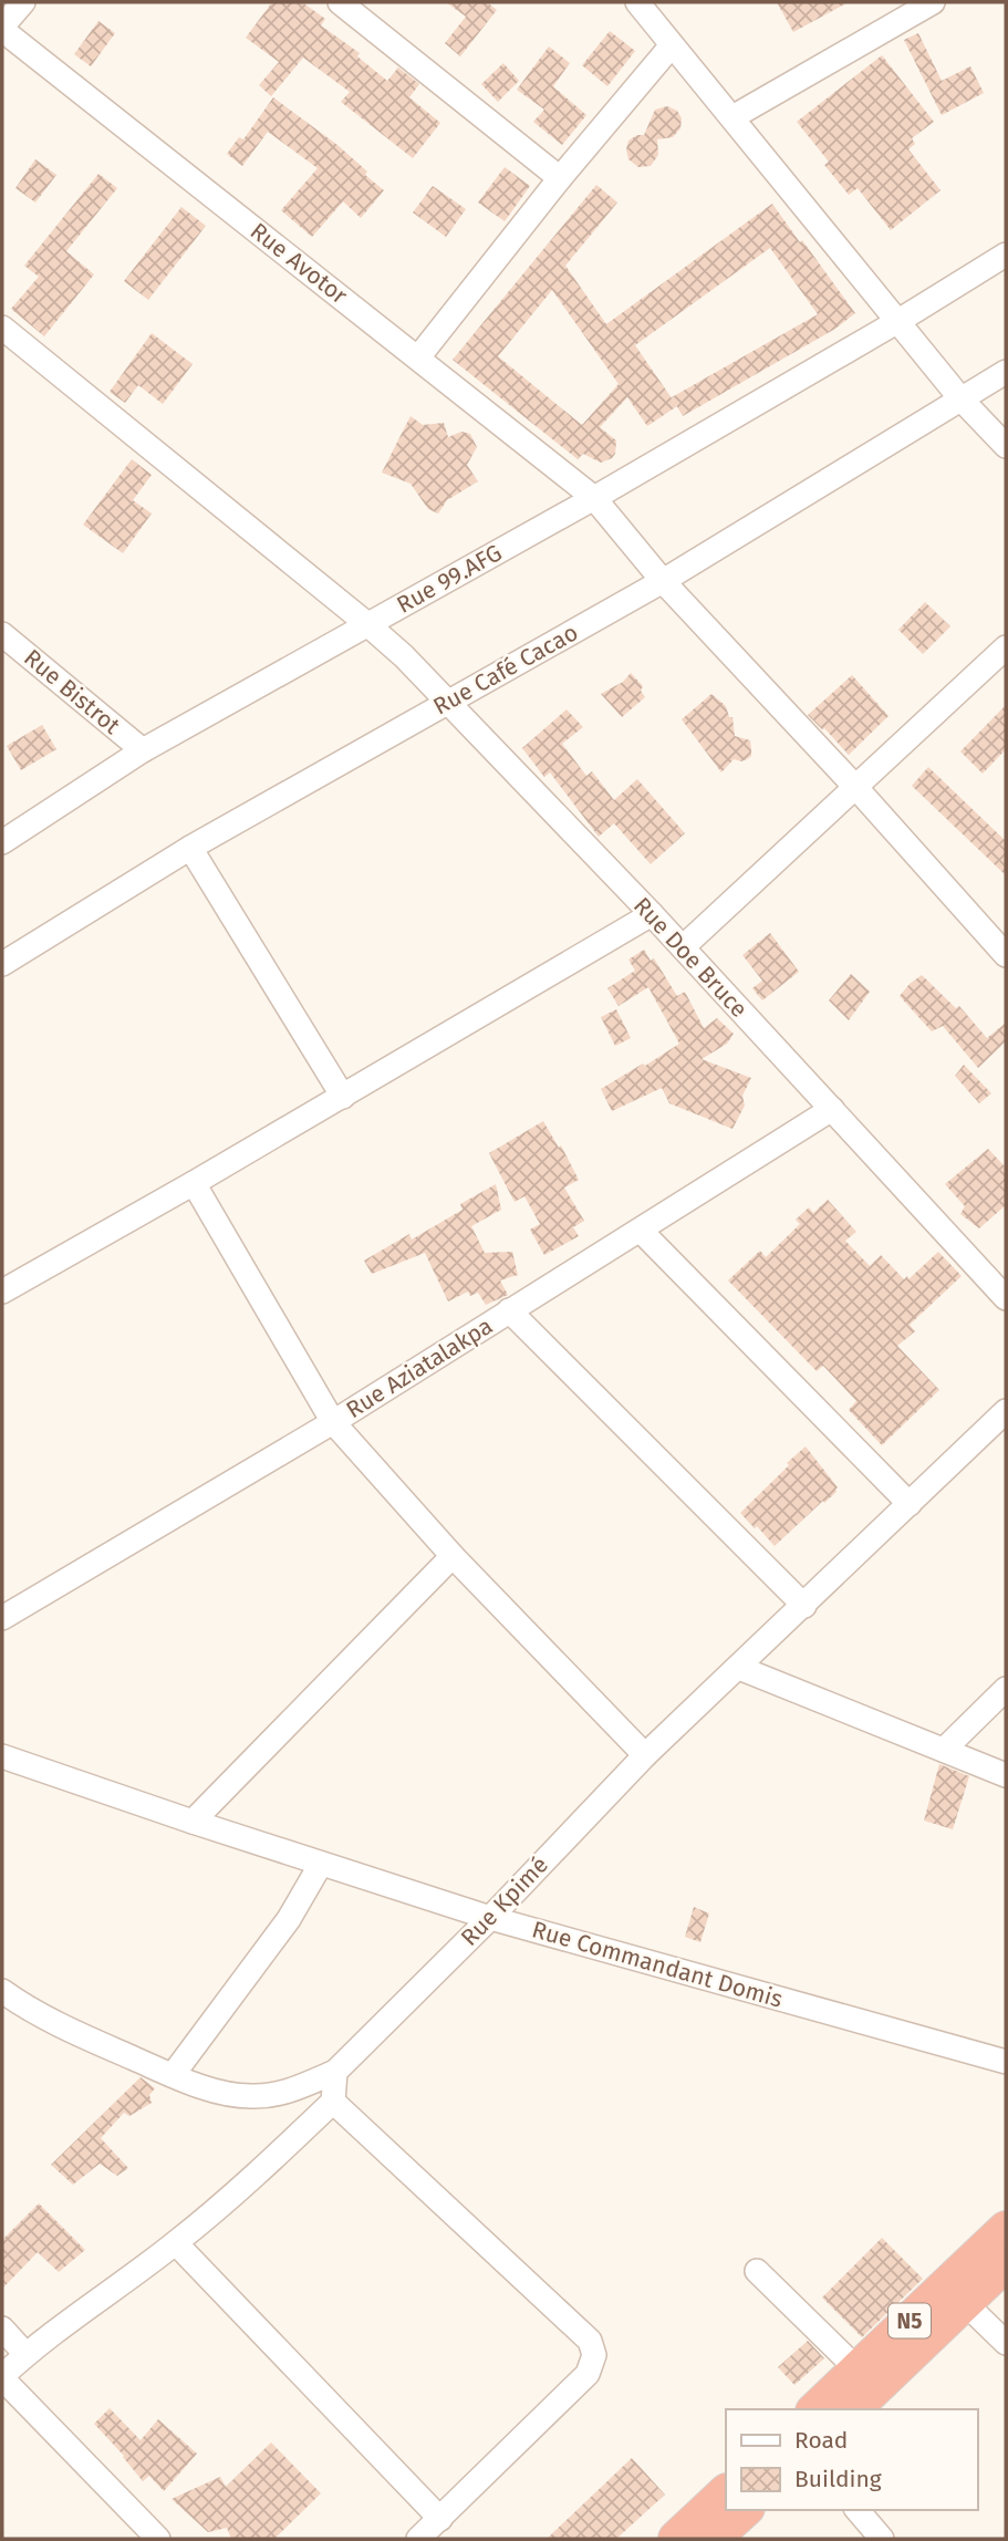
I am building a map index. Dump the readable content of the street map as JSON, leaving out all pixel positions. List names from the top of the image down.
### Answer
{
  "streets": {
    "highway": ["N5"],
    "street": [
      "Rue Avotor",
      "Rue 99.AFG",
      "Rue Café Cacao",
      "Rue Bistrot",
      "Rue Doe Bruce",
      "Rue Aziatalakpa",
      "Rue Kpimé",
      "Rue Commandant Domis"
    ]
  },
  "crossings": [
    ["Rue Avotor", "Rue 99.AFG"],
    ["Rue Avotor", "Rue Café Cacao"],
    ["Rue 99.AFG", "Rue Bistrot"],
    ["Rue 99.AFG", "Rue Doe Bruce"],
    ["Rue Café Cacao", "Rue Doe Bruce"],
    ["Rue Doe Bruce", "Rue Aziatalakpa"],
    ["Rue Kpimé", "Rue Commandant Domis"]
  ],
  "legend": ["Road", "Building"]
}
